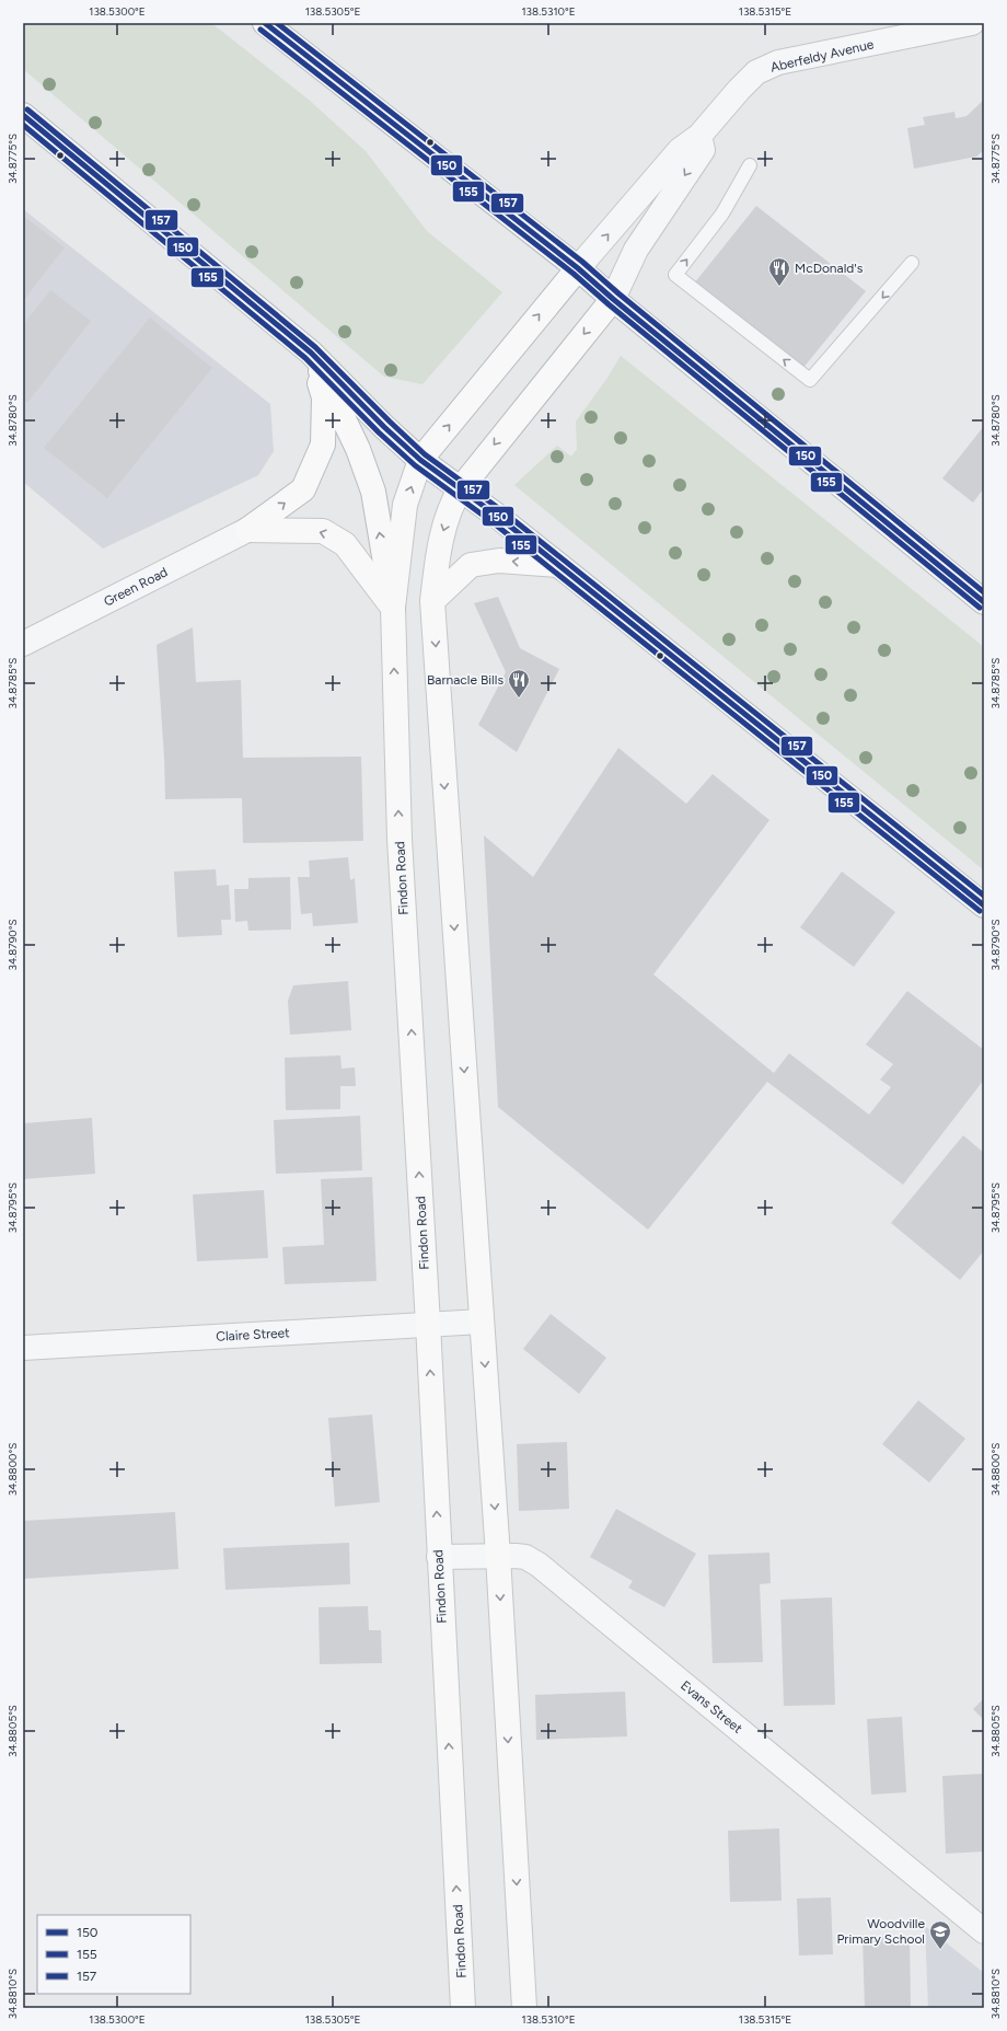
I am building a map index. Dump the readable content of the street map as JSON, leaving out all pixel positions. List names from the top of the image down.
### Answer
{
  "streets": {
    "main road": ["Findon Road"],
    "street": [
      "Aberfeldy Avenue",
      "Green Road",
      "Claire Street",
      "Evans Street"
    ]
  },
  "crossings": [
    ["Findon Road", "Claire Street"],
    ["Findon Road", "Evans Street"]
  ],
  "places": {
    "restaurant": ["McDonald's", "Barnacle Bills"],
    "school or university": ["Woodville Primary School"]
  },
  "lines": ["transit line 150", "transit line 157", "transit line 155"],
  "legend": ["150", "155", "157"],
  "coordinates": [
    "138.5300°E",
    "138.5305°E",
    "138.5310°E",
    "138.5315°E",
    "34.8775°S",
    "34.8780°S",
    "34.8785°S",
    "34.8790°S",
    "34.8795°S",
    "34.8800°S",
    "34.8805°S",
    "34.8810°S"
  ]
}
